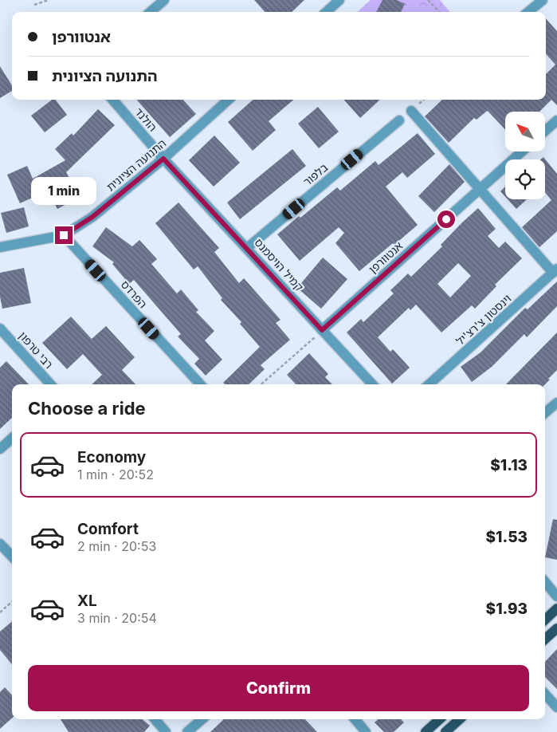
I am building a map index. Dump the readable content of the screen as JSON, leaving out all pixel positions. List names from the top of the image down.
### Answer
{
  "streets": {
    "street": [
      "הולנד",
      "התנועה הציונית",
      "בלפור",
      "אנטוורפן",
      "קמיל הויסמנס",
      "הפרדס",
      "וינסטון צ'רצ'יל",
      "רבי טרפון"
    ]
  },
  "crossings": [
    ["הולנד", "התנועה הציונית"],
    ["הולנד", "קמיל הויסמנס"],
    ["התנועה הציונית", "קמיל הויסמנס"],
    ["התנועה הציונית", "הפרדס"],
    ["בלפור", "קמיל הויסמנס"],
    ["אנטוורפן", "קמיל הויסמנס"]
  ],
  "north": "top left",
  "page": {
    "banner": ["אנטוורפן", "התנועה הציונית"],
    "bubble": "1 min",
    "heading": "Choose a ride",
    "list": [
      {
        "name": "Economy",
        "note": "1 min · 20:52",
        "value": "$1.13"
      },
      {
        "name": "Comfort",
        "note": "2 min · 20:53",
        "value": "$1.53"
      },
      {
        "name": "XL",
        "note": "3 min · 20:54",
        "value": "$1.93"
      }
    ],
    "buttons": "Confirm"
  }
}
